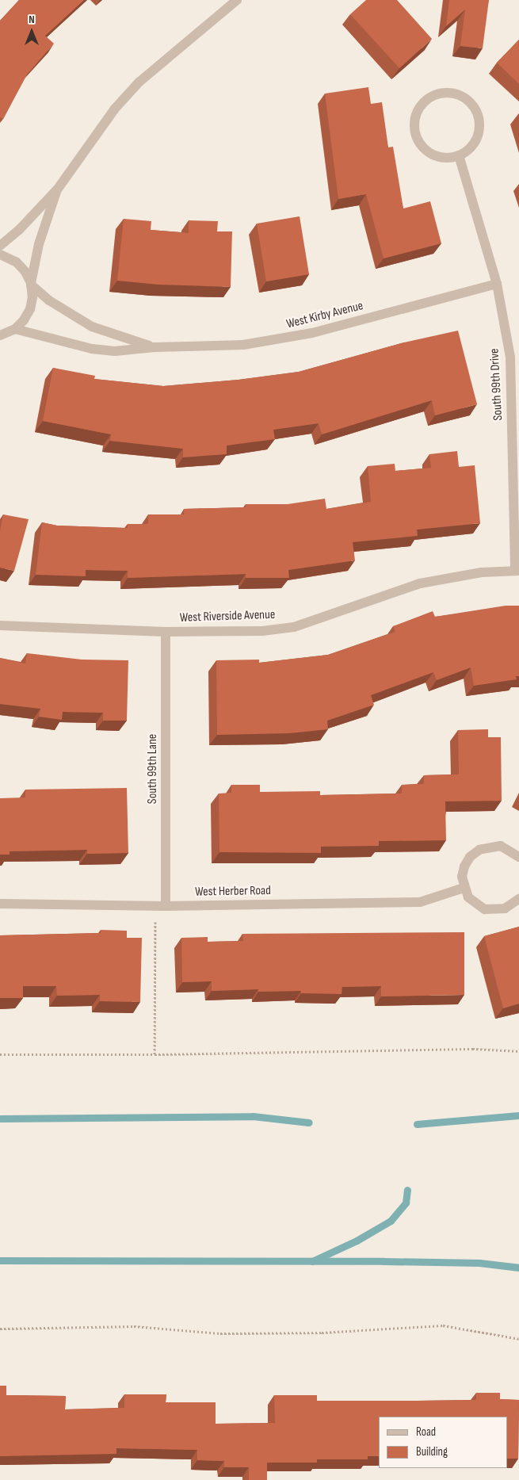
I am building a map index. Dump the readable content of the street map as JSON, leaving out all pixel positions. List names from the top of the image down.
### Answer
{
  "streets": {
    "street": [
      "West Kirby Avenue",
      "South 99th Drive",
      "West Riverside Avenue",
      "South 99th Lane",
      "West Herber Road"
    ]
  },
  "crossings": [
    ["West Kirby Avenue", "South 99th Drive"],
    ["South 99th Drive", "West Riverside Avenue"],
    ["West Riverside Avenue", "South 99th Lane"],
    ["South 99th Lane", "West Herber Road"]
  ],
  "legend": ["Road", "Building"],
  "north": "top"
}
